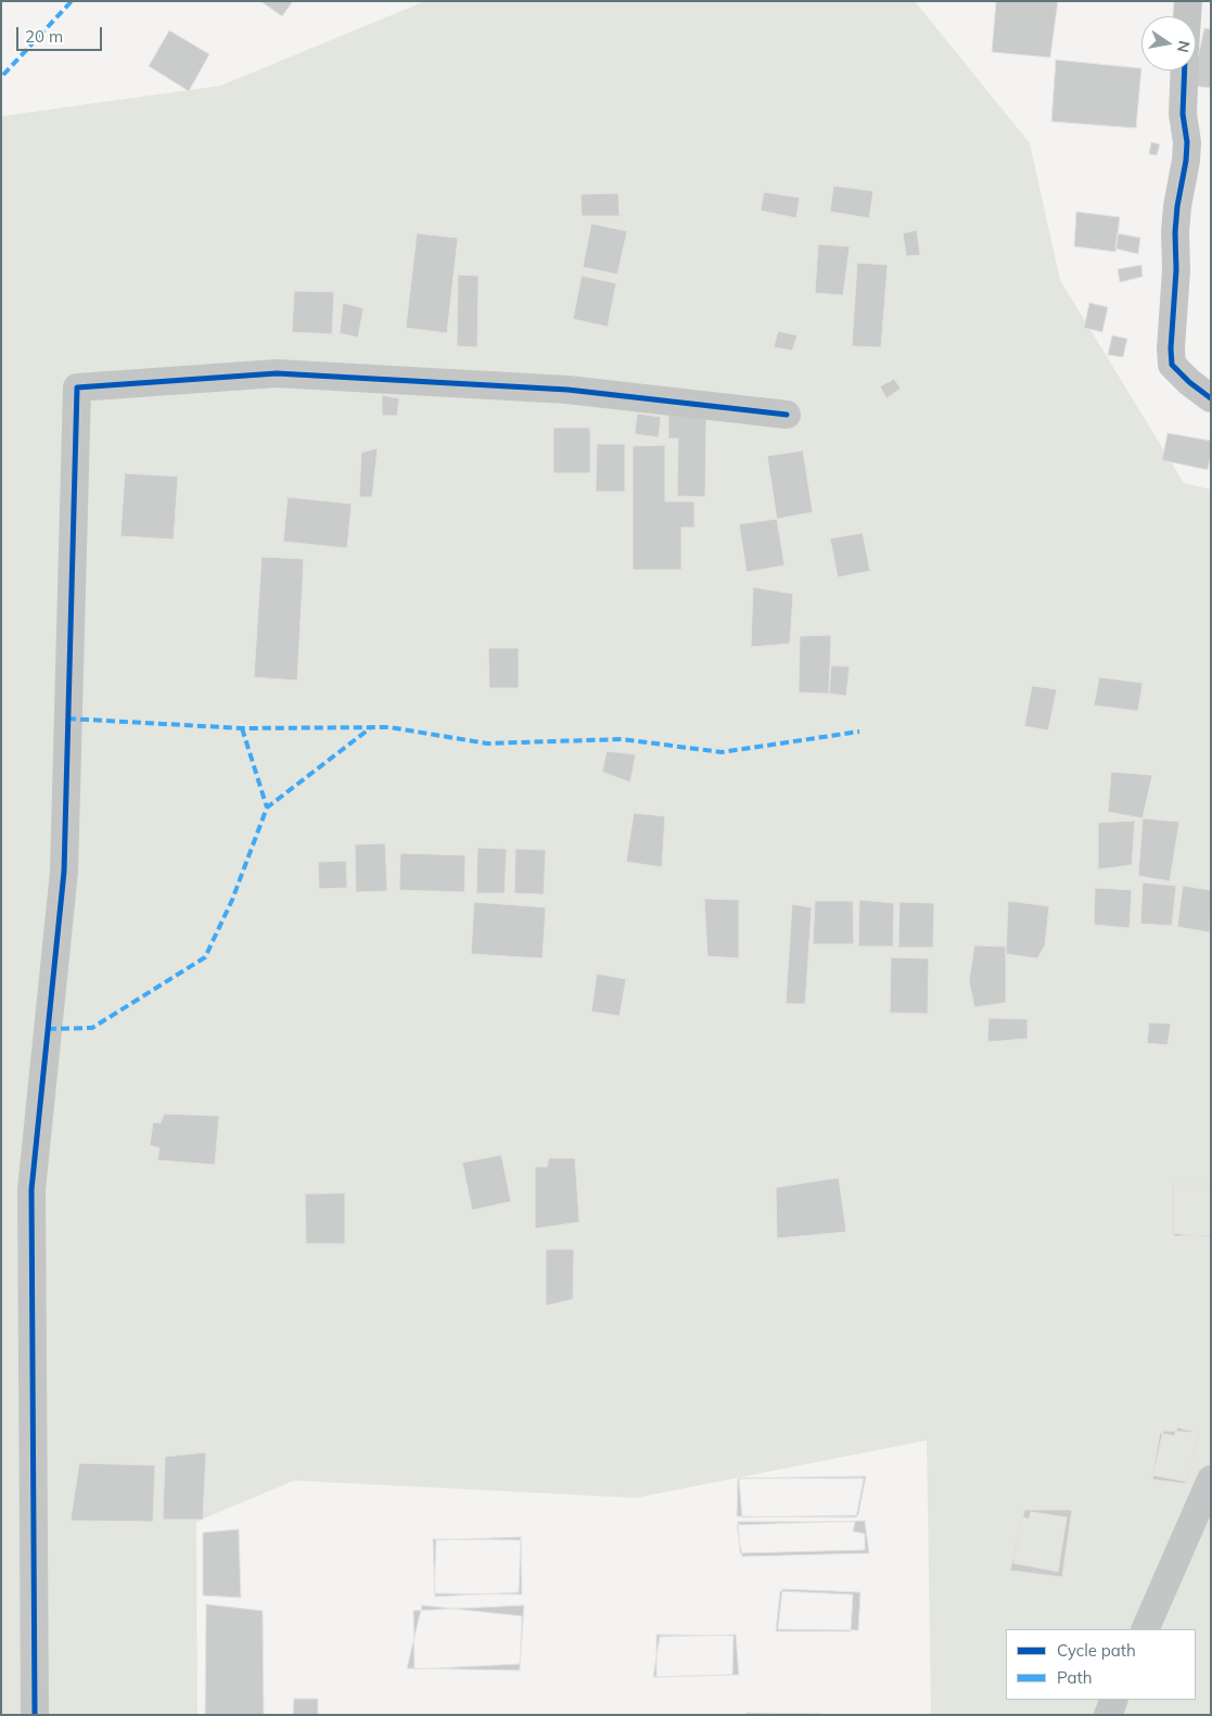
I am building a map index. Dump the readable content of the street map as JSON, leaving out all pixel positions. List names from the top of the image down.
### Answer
{
  "legend": ["Cycle path", "Path"],
  "scale_bar": "20 m",
  "north": "right"
}
